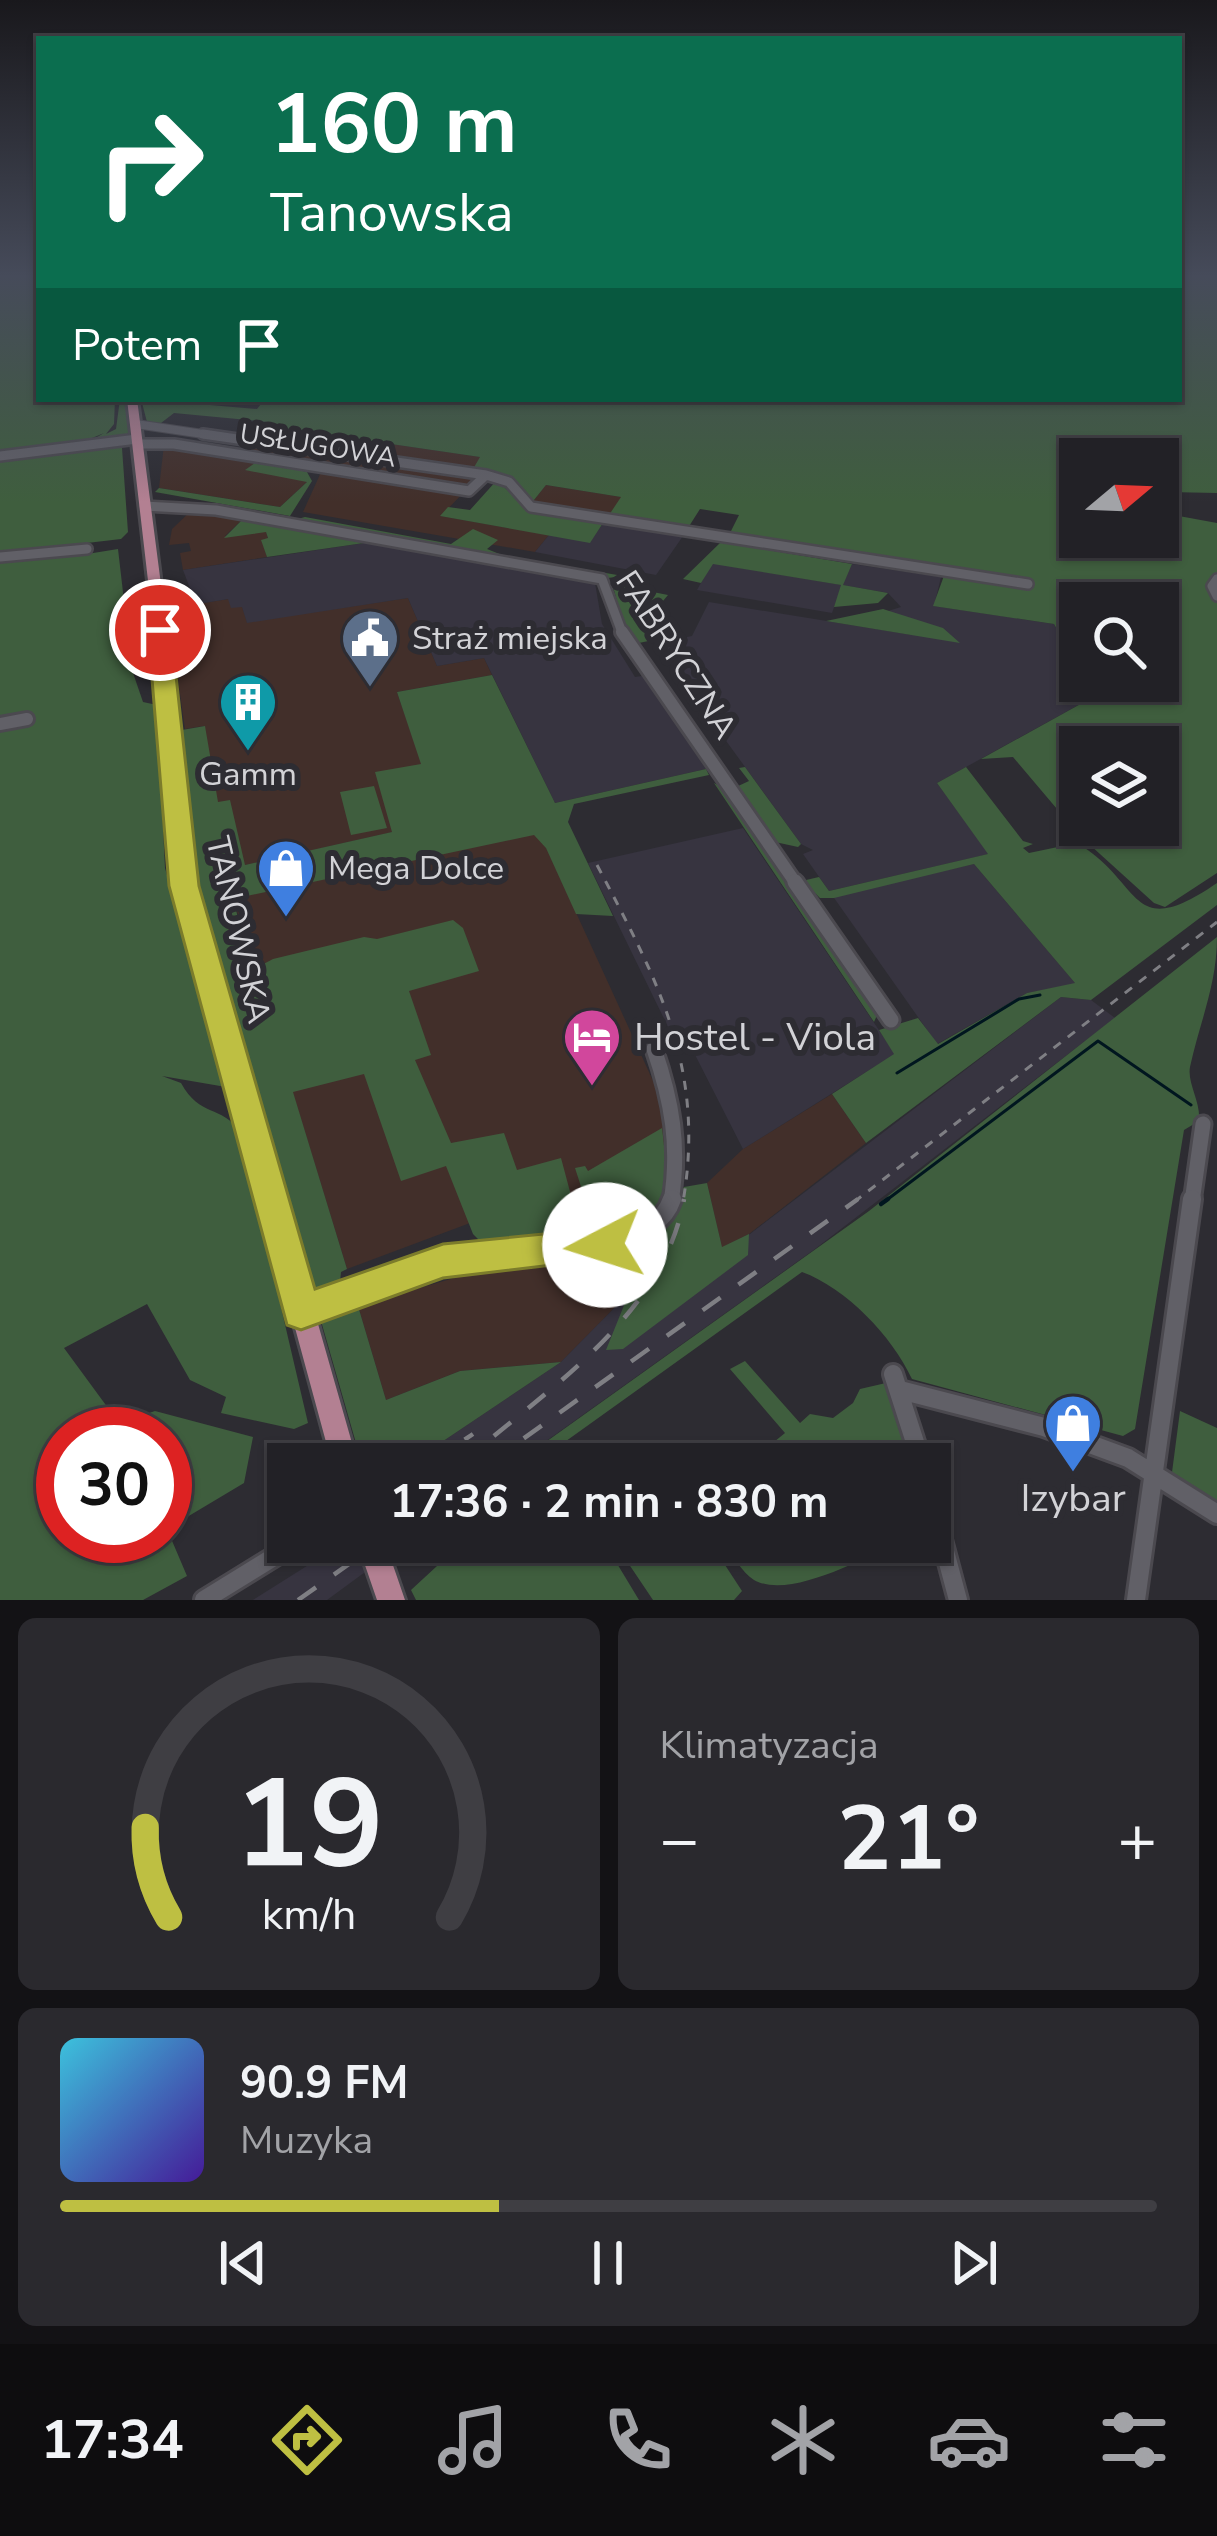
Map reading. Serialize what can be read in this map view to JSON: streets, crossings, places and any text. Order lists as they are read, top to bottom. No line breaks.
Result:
{"streets":{"main road":["TANOWSKA"],"street":["USŁUGOWA","FABRYCZNA"]},"crossings":[["USŁUGOWA","TANOWSKA"],["FABRYCZNA","TANOWSKA"]],"places":{"public building":["Straż miejska"],"building":["Gamm"],"shop":["Mega Dolce","Izybar"],"hotel":["Hostel - Viola"]},"north":"right","page":{"turn":["160 m","Tanowska"],"then":"Potem","limit":"30","trip":"17:36 · 2 min · 830 m","tile":"Klimatyzacja","heat":["−","21°","+"],"song":["90.9 FM","Muzyka"],"tabs":"17:34","gauge":["19","km/h"]}}
